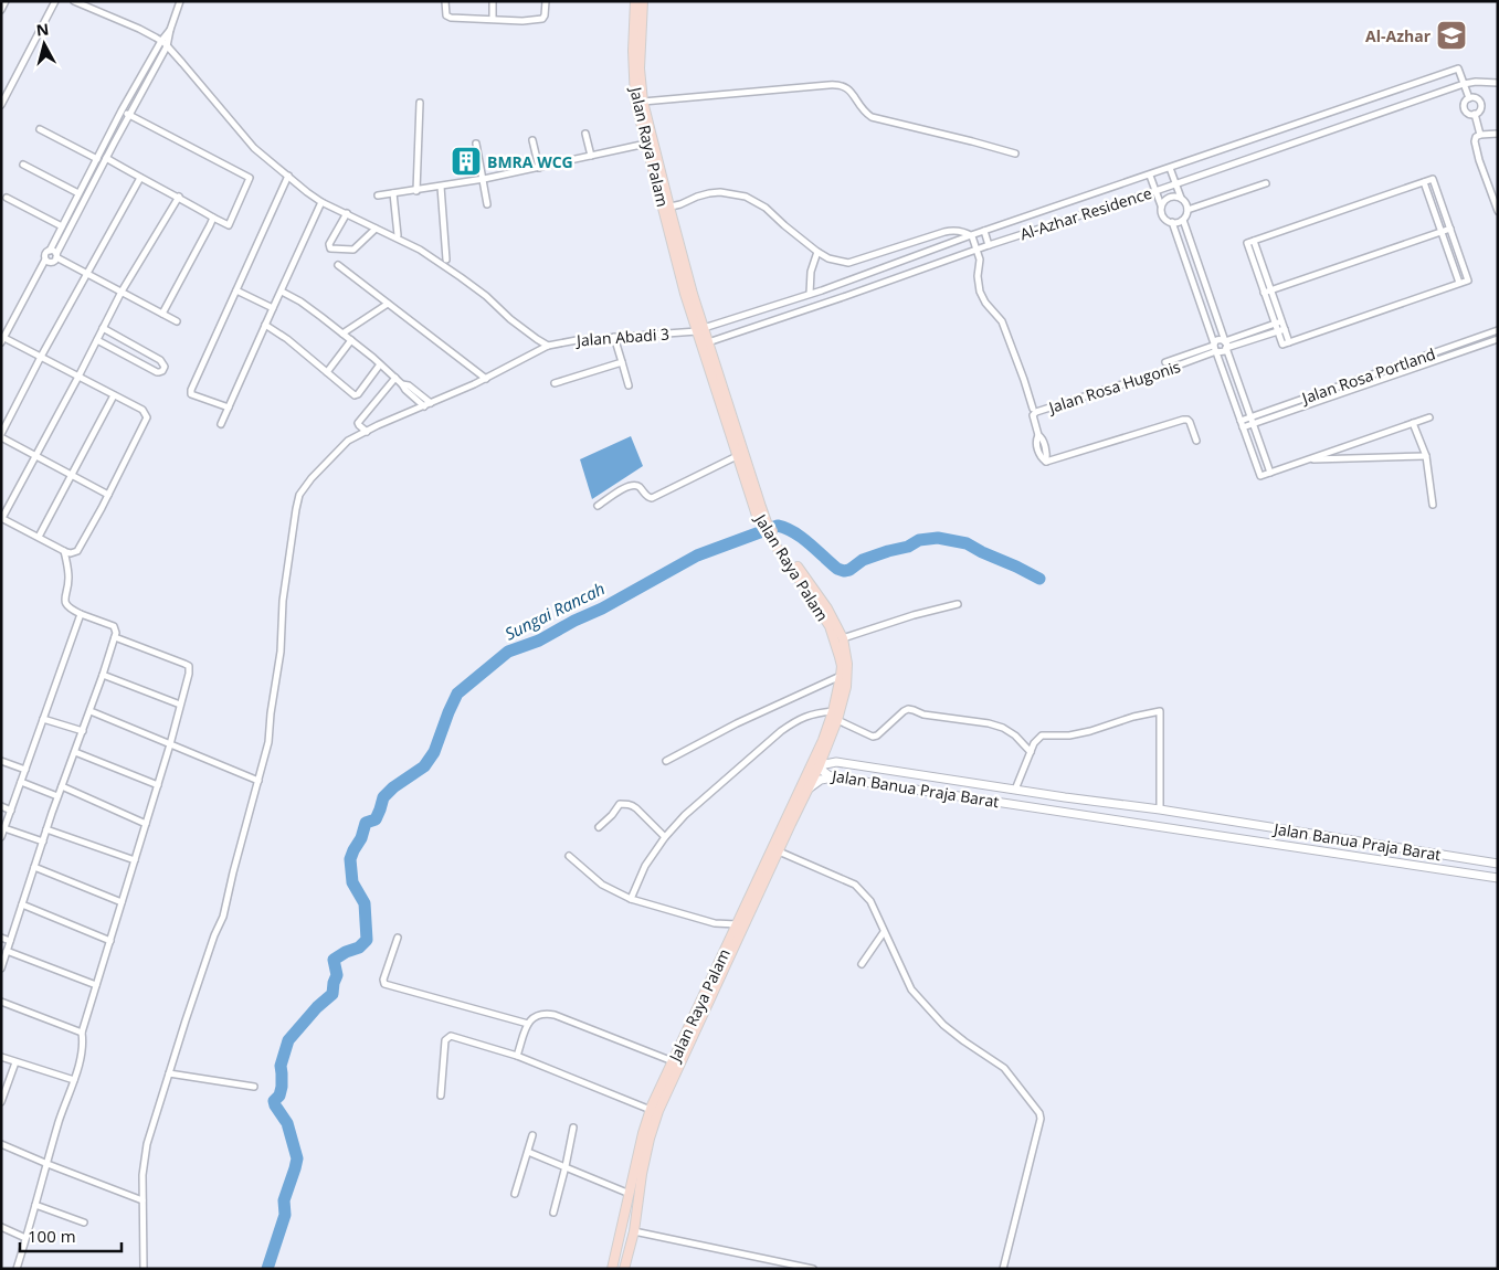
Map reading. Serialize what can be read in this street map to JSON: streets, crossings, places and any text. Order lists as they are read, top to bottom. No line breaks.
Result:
{"streets":{"main road":["Jalan Raya Palam"],"street":["Al-Azhar Residence","Jalan Abadi 3","Jalan Rosa Portland","Jalan Rosa Hugonis","Jalan Banua Praja Barat"]},"crossings":[["Jalan Raya Palam","Al-Azhar Residence"],["Jalan Raya Palam","Jalan Abadi 3"],["Jalan Raya Palam","Jalan Banua Praja Barat"],["Al-Azhar Residence","Jalan Abadi 3"]],"water":["Sungai Rancah"],"places":{"school or university":["Al-Azhar"],"building":["BMRA WCG"]},"scale_bar":"100 m","north":"top"}
